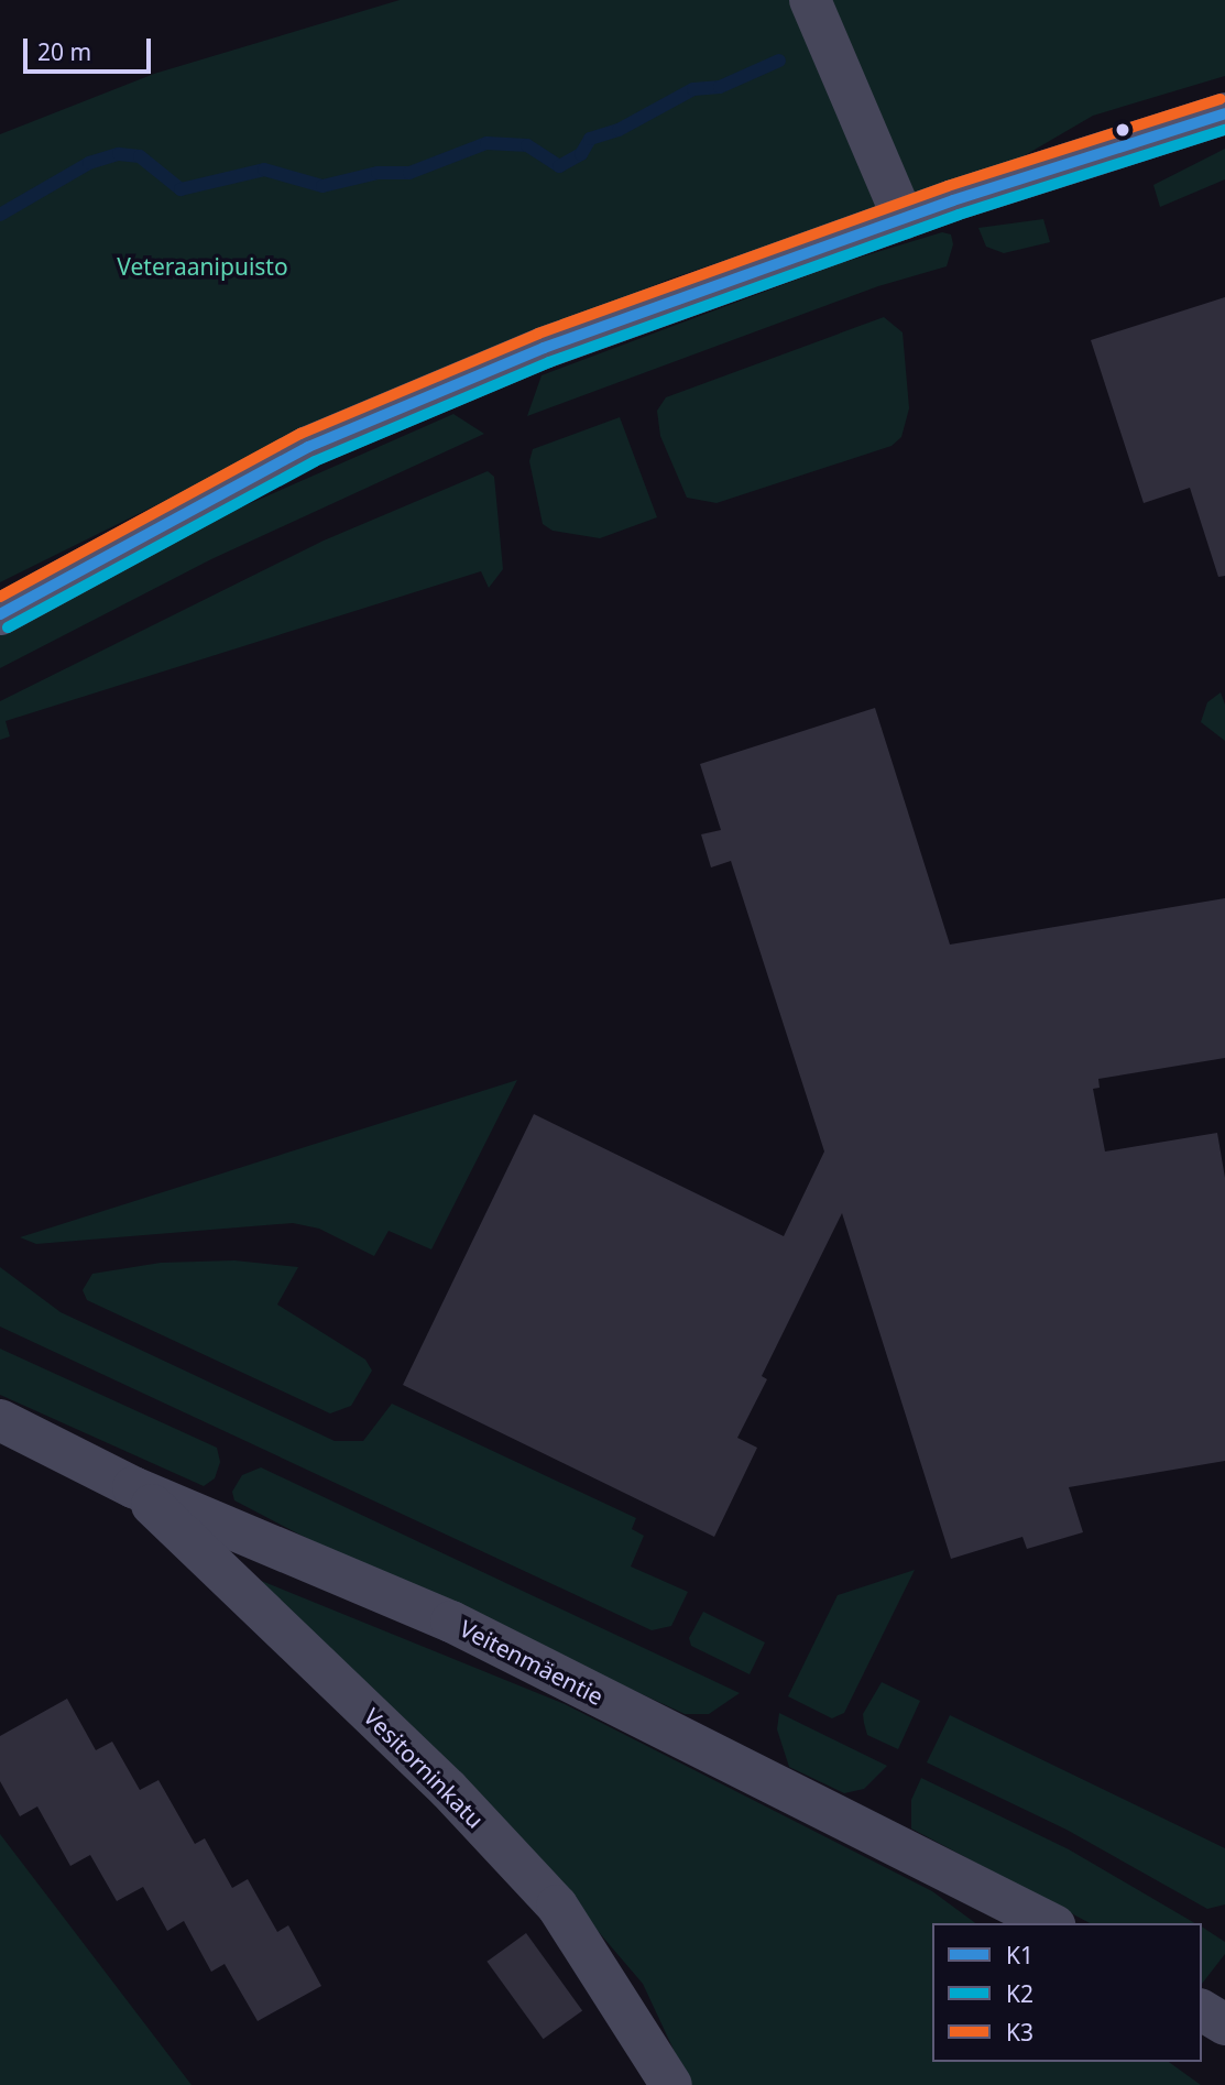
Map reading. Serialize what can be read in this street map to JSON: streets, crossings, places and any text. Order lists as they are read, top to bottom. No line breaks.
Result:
{"streets":{"street":["Veitenmäentie","Vesitorninkatu"]},"crossings":[["Veitenmäentie","Vesitorninkatu"]],"parks":["Veteraanipuisto"],"lines":["transit line K3","transit line K1","transit line K2"],"legend":["K1","K2","K3"],"scale_bar":"20 m"}
